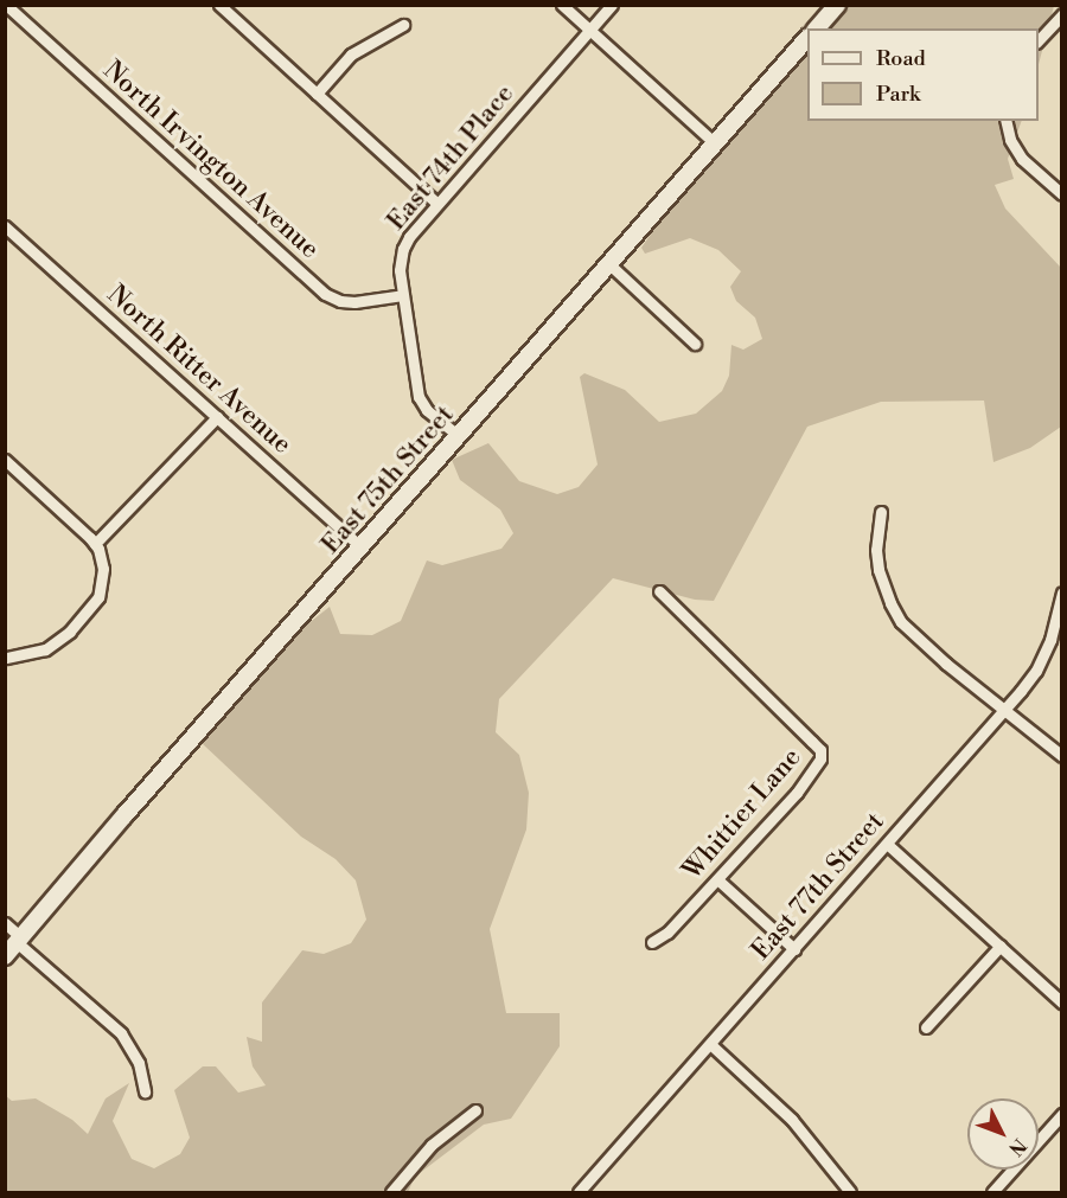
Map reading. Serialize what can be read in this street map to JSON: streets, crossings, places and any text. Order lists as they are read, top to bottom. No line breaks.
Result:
{"streets":{"street":["East 74th Place","North Irvington Avenue","North Ritter Avenue","East 75th Street","Whittier Lane","East 77th Street"]},"crossings":[["East 74th Place","North Irvington Avenue"],["East 74th Place","East 75th Street"],["North Ritter Avenue","East 75th Street"]],"legend":["Road","Park"],"north":"bottom right"}
